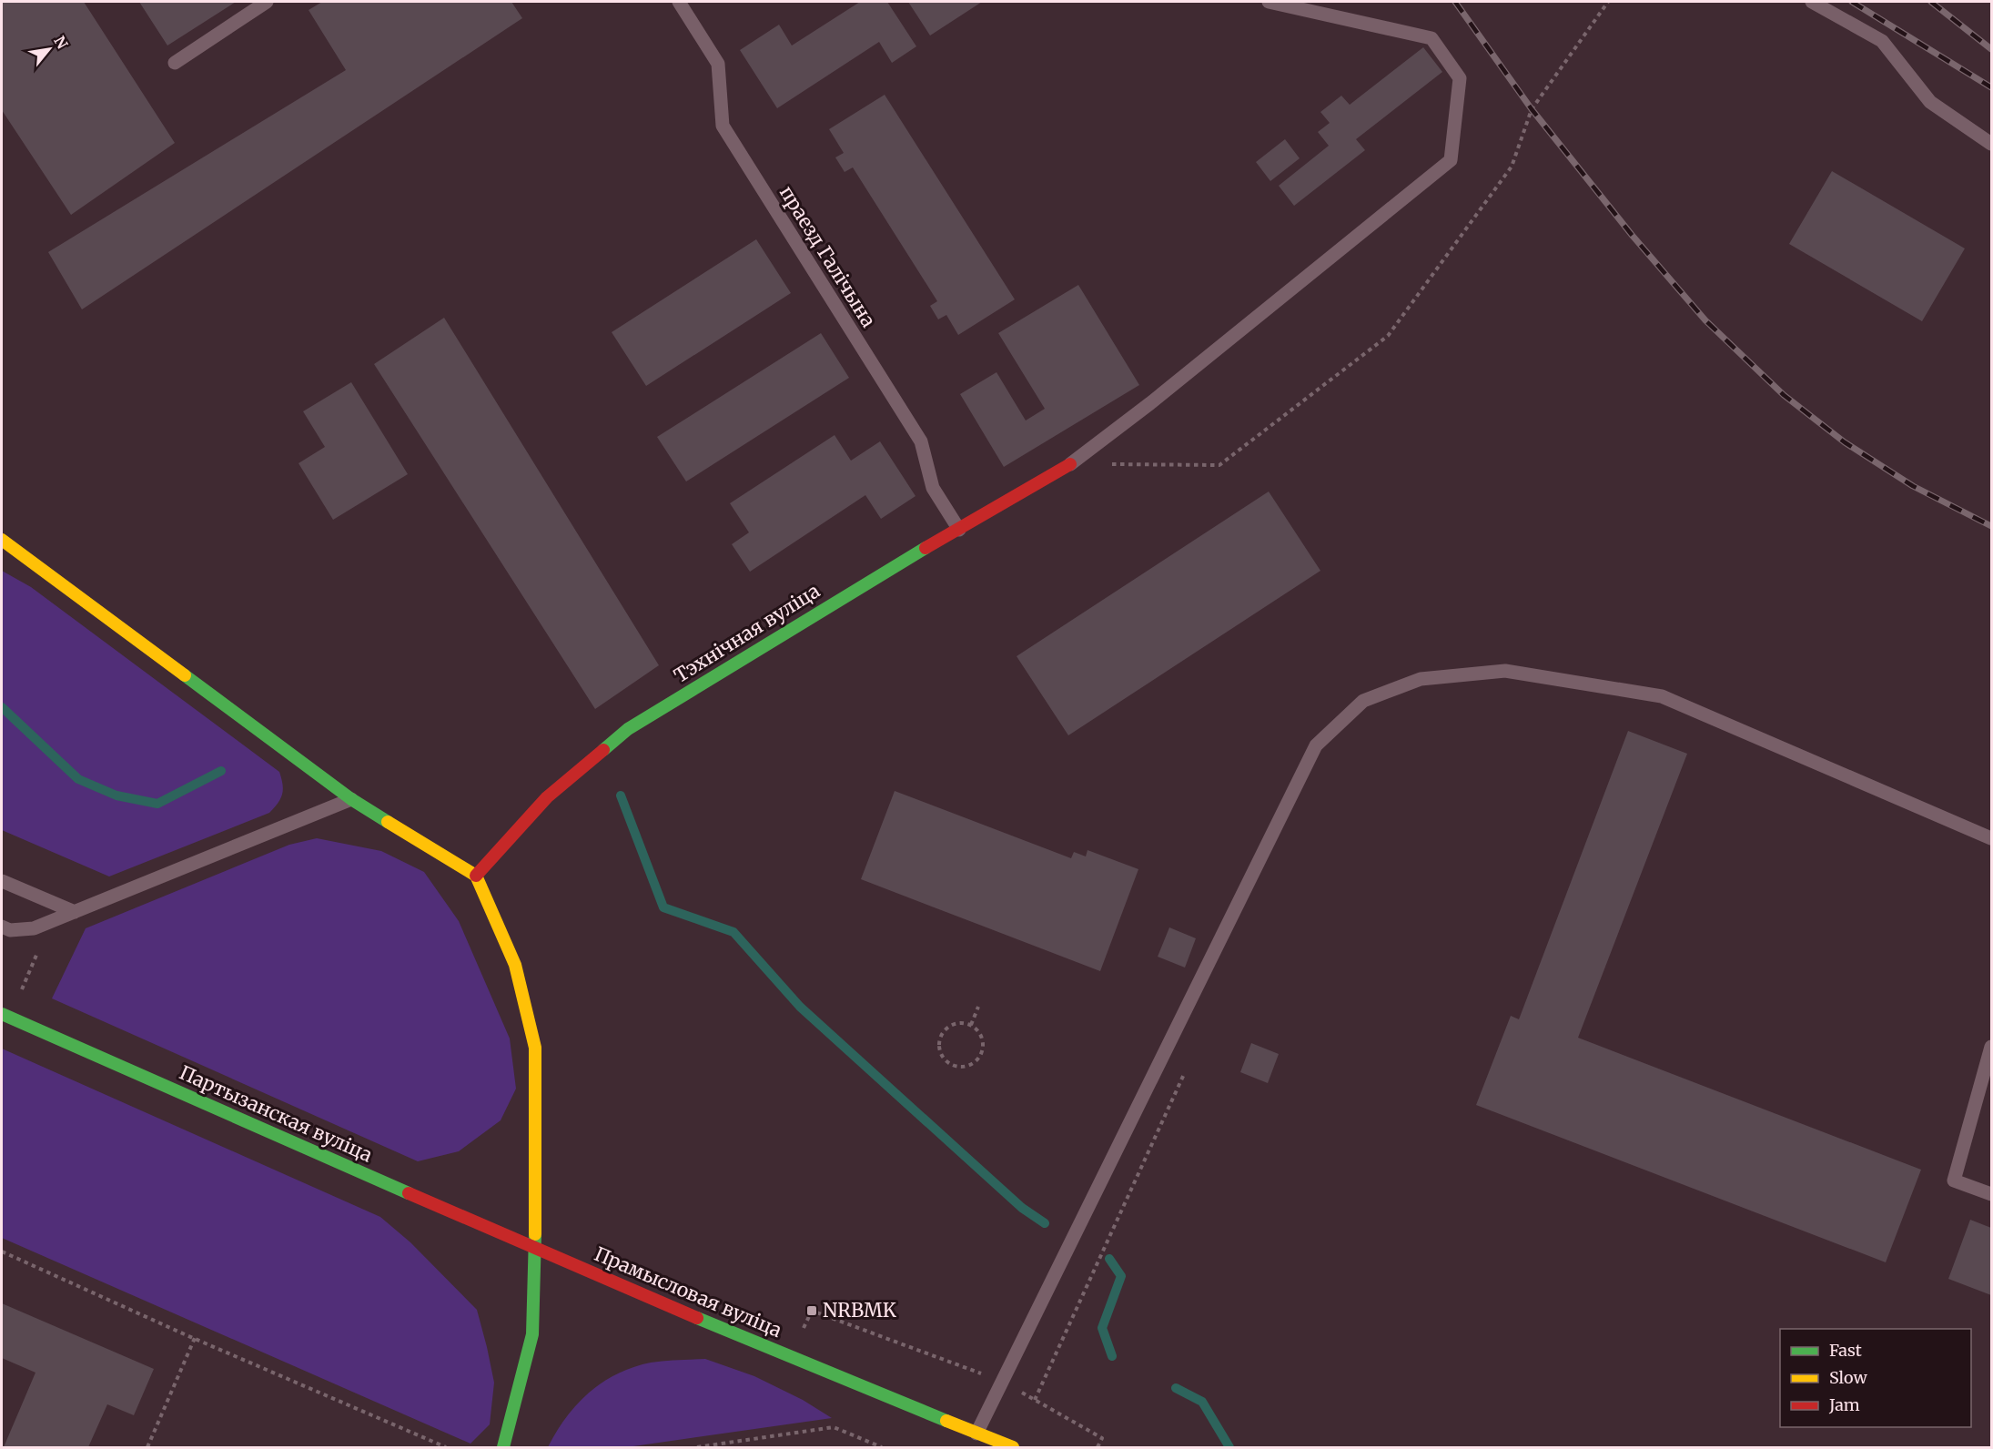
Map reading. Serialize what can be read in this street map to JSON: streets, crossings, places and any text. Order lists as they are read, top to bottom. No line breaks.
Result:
{"streets":{"main road":["Тэхнічная вуліца","Партызанская вуліца","Прамысловая вуліца"],"lane":["праезд Галічына"]},"crossings":[["праезд Галічына","Тэхнічная вуліца"],["Партызанская вуліца","Прамысловая вуліца"]],"places":{"transit":["NRBMK"]},"legend":["Fast","Slow","Jam"],"north":"top right"}
